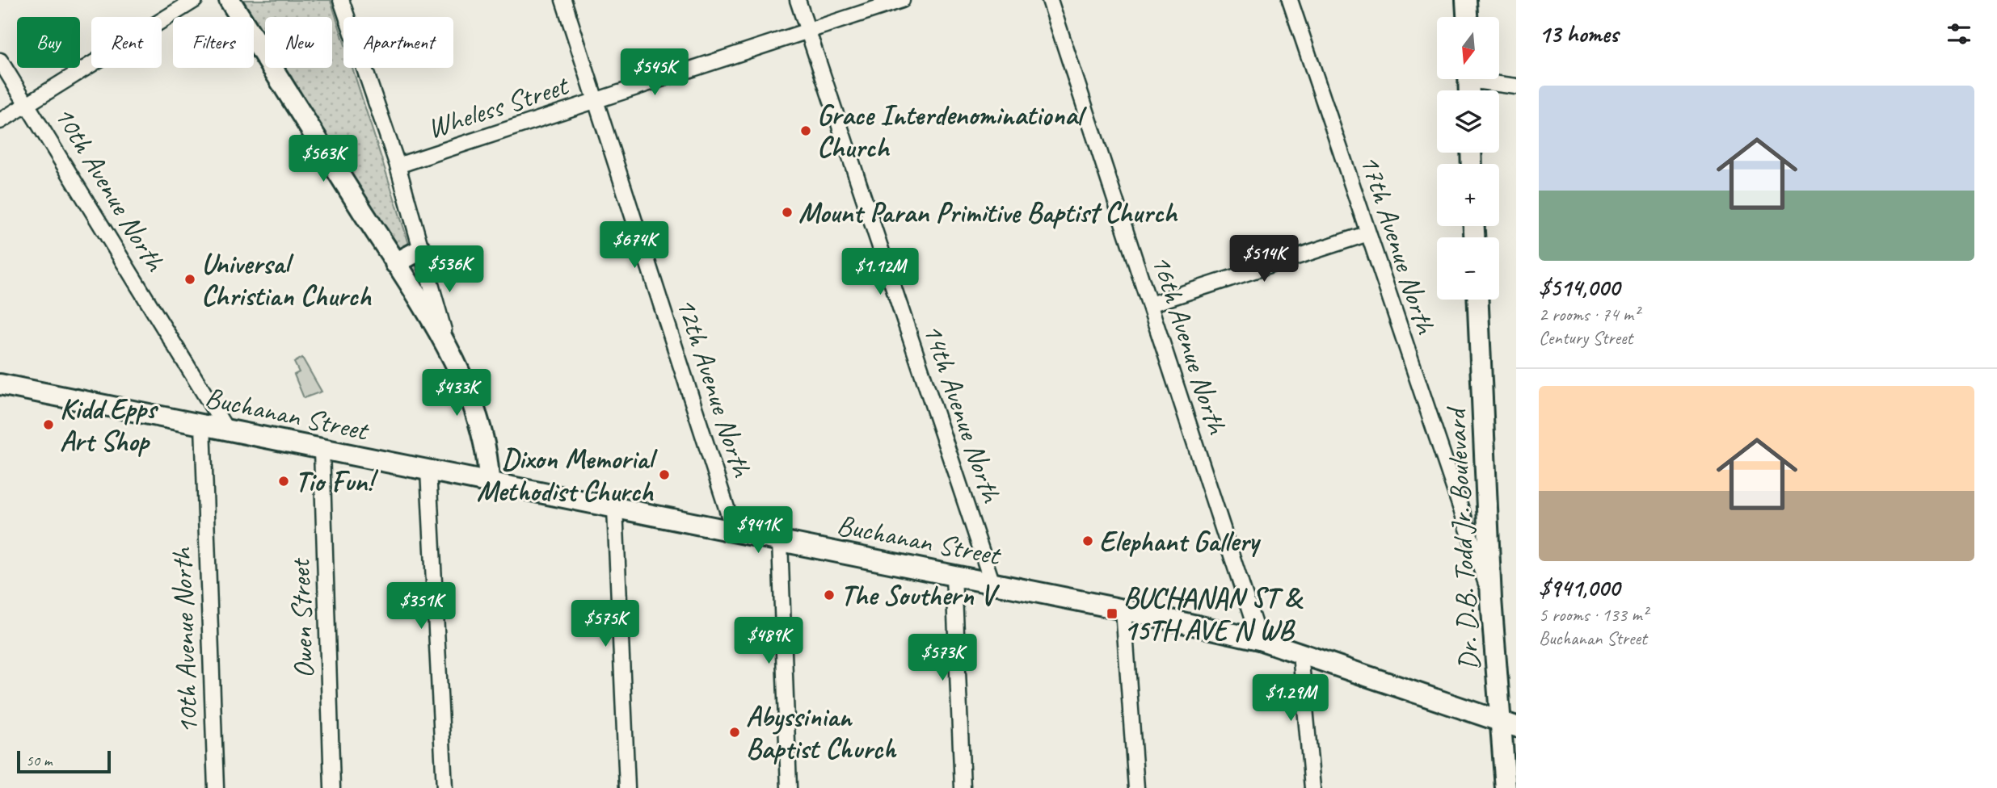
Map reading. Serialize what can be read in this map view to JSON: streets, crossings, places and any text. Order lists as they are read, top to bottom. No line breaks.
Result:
{"streets":{"street":["Wheless Street","10th Avenue North","17th Avenue North","16th Avenue North","12th Avenue North","14th Avenue North","Buchanan Street","Dr. D.B. Todd Jr. Boulevard","Owen Street"]},"crossings":[["Wheless Street","12th Avenue North"],["Wheless Street","14th Avenue North"],["10th Avenue North","Buchanan Street"],["17th Avenue North","Dr. D.B. Todd Jr. Boulevard"],["16th Avenue North","Buchanan Street"],["12th Avenue North","Buchanan Street"],["14th Avenue North","Buchanan Street"],["Buchanan Street","Dr. D.B. Todd Jr. Boulevard"],["Buchanan Street","Owen Street"]],"places":{"other":["Grace Interdenominational Church","Mount Paran Primitive Baptist Church","Universal Christian Church","Kidd Epps Art Shop","Dixon Memorial Methodist Church","Tio Fun!","Elephant Gallery","The Southern V","Abyssinian Baptist Church"],"transit":["BUCHANAN ST & 15TH AVE N WB"]},"scale_bar":"50 m","north":"bottom","page":{"heading":"13 homes","map_buttons":["+","−"],"chip":["Buy","Rent","Filters","New","Apartment"],"price":["$545K","$563K","$674K","$514K","$536K","$1.12M","$433K","$941K","$351K","$575K","$489K","$573K","$1.29M"],"list":[{"name":"$514,000","note":"2 rooms · 74 m² · Century Street"},{"name":"$941,000","note":"5 rooms · 133 m² · Buchanan Street"}],"scale":"50 m"}}
